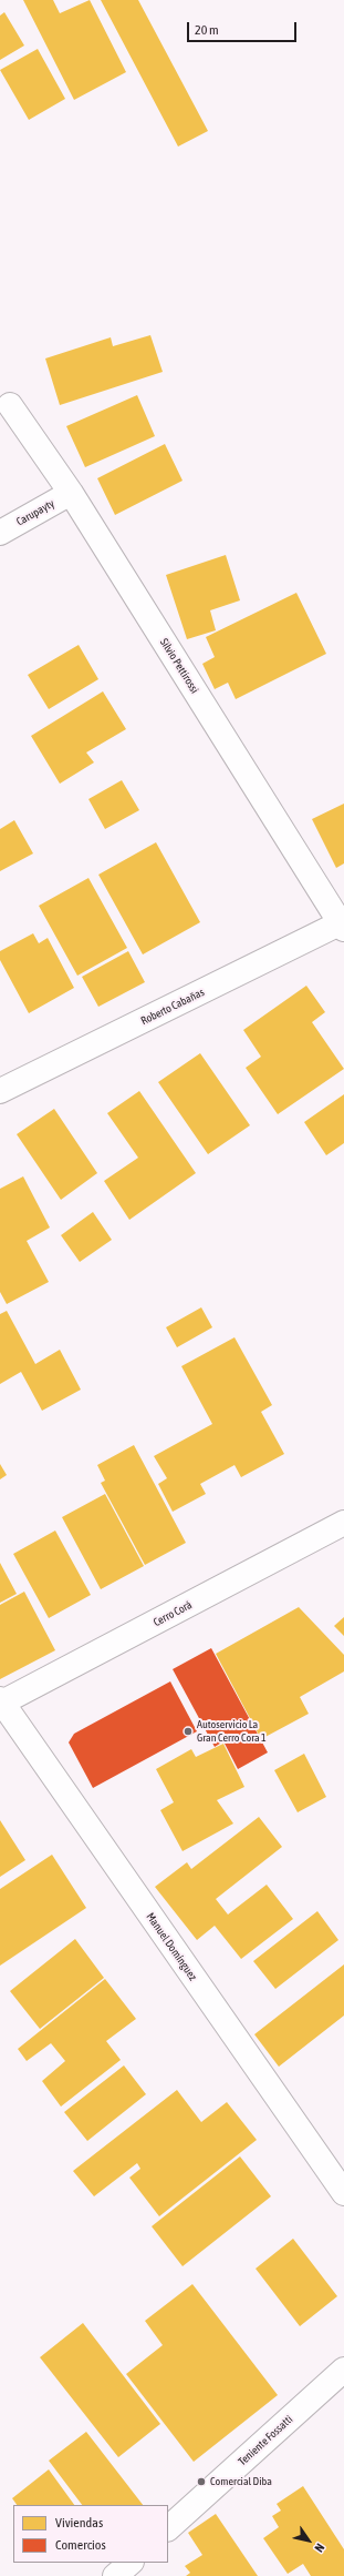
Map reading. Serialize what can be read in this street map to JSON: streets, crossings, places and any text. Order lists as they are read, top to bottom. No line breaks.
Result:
{"streets":{"street":["Carupayty","Silvio Pettirossi","Roberto Cabañas","Cerro Corá","Manuel Domínguez","Teniente Fossatti"]},"crossings":[["Carupayty","Silvio Pettirossi"],["Silvio Pettirossi","Roberto Cabañas"],["Cerro Corá","Manuel Domínguez"]],"places":["Autoservicio La Gran Cerro Cora 1","Comercial Diba"],"legend":["Viviendas","Comercios"],"scale_bar":"20 m","north":"bottom right"}
